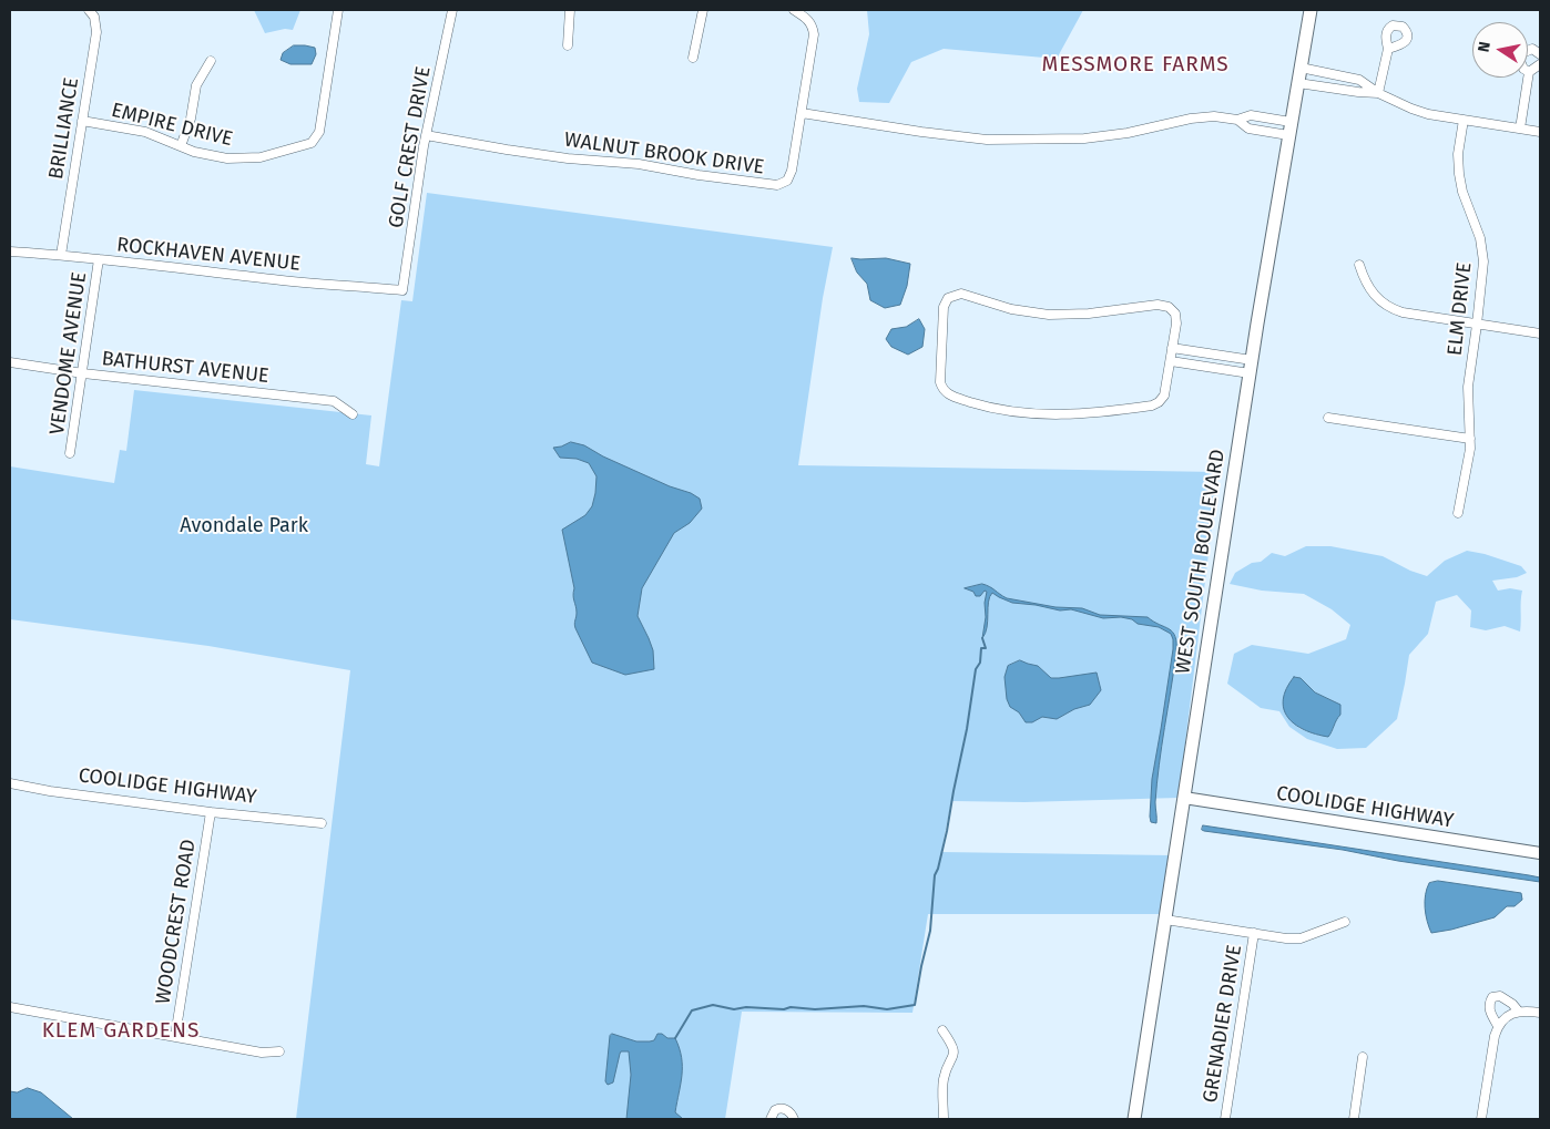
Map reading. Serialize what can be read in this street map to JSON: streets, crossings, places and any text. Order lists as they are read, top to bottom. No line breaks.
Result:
{"streets":{"main road":["WEST SOUTH BOULEVARD"],"street":["EMPIRE DRIVE","BRILLIANCE","GOLF CREST DRIVE","WALNUT BROOK DRIVE","ROCKHAVEN AVENUE","ELM DRIVE","VENDOME AVENUE","BATHURST AVENUE","COOLIDGE HIGHWAY","WOODCREST ROAD","GRENADIER DRIVE"]},"crossings":[["EMPIRE DRIVE","BRILLIANCE"],["BRILLIANCE","ROCKHAVEN AVENUE"],["GOLF CREST DRIVE","WALNUT BROOK DRIVE"],["GOLF CREST DRIVE","ROCKHAVEN AVENUE"],["ROCKHAVEN AVENUE","VENDOME AVENUE"],["VENDOME AVENUE","BATHURST AVENUE"],["WEST SOUTH BOULEVARD","COOLIDGE HIGHWAY"],["COOLIDGE HIGHWAY","WOODCREST ROAD"]],"districts":["MESSMORE FARMS","KLEM GARDENS"],"parks":["Avondale Park"],"north":"left"}
